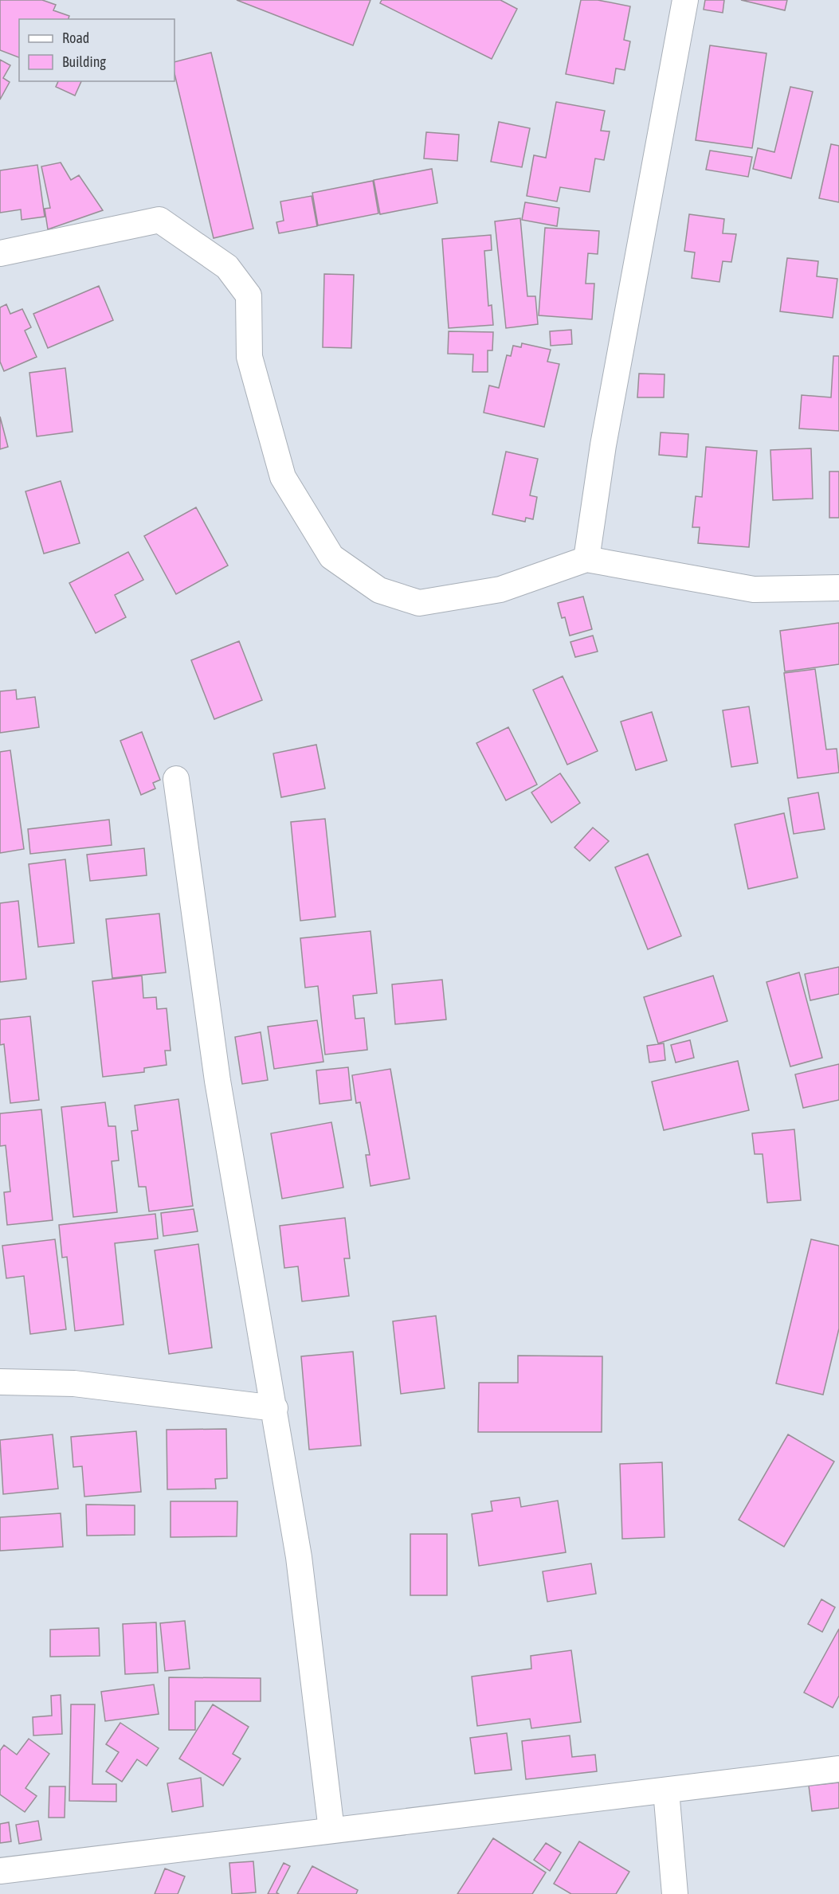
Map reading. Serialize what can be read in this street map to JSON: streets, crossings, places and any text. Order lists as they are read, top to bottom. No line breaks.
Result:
{"legend":["Road","Building"]}
